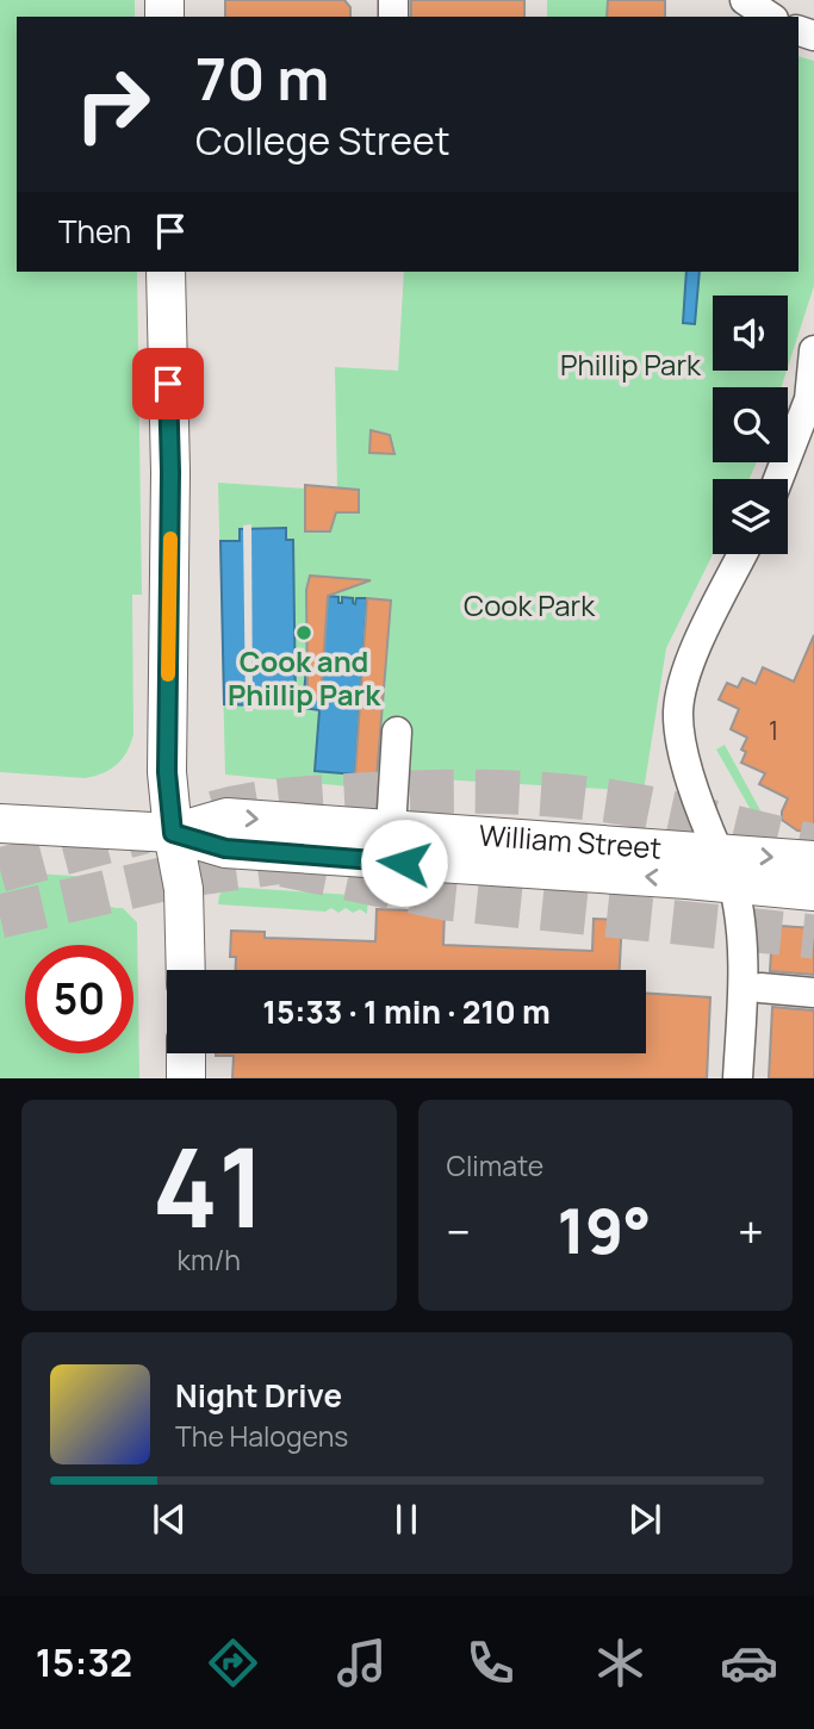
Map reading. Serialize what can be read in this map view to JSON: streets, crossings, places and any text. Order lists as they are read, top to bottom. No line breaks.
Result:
{"streets":{"main road":["William Street"]},"parks":["Phillip Park","Cook Park"],"places":["Cook and Phillip Park"],"house_numbers":["1"],"page":{"turn":["70 m","College Street"],"then":"Then","limit":"50","trip":"15:33 · 1 min · 210 m","tile":[["41","km/h"],"Climate"],"heat":["−","19°","+"],"song":["Night Drive","The Halogens"],"tabs":"15:32"}}
